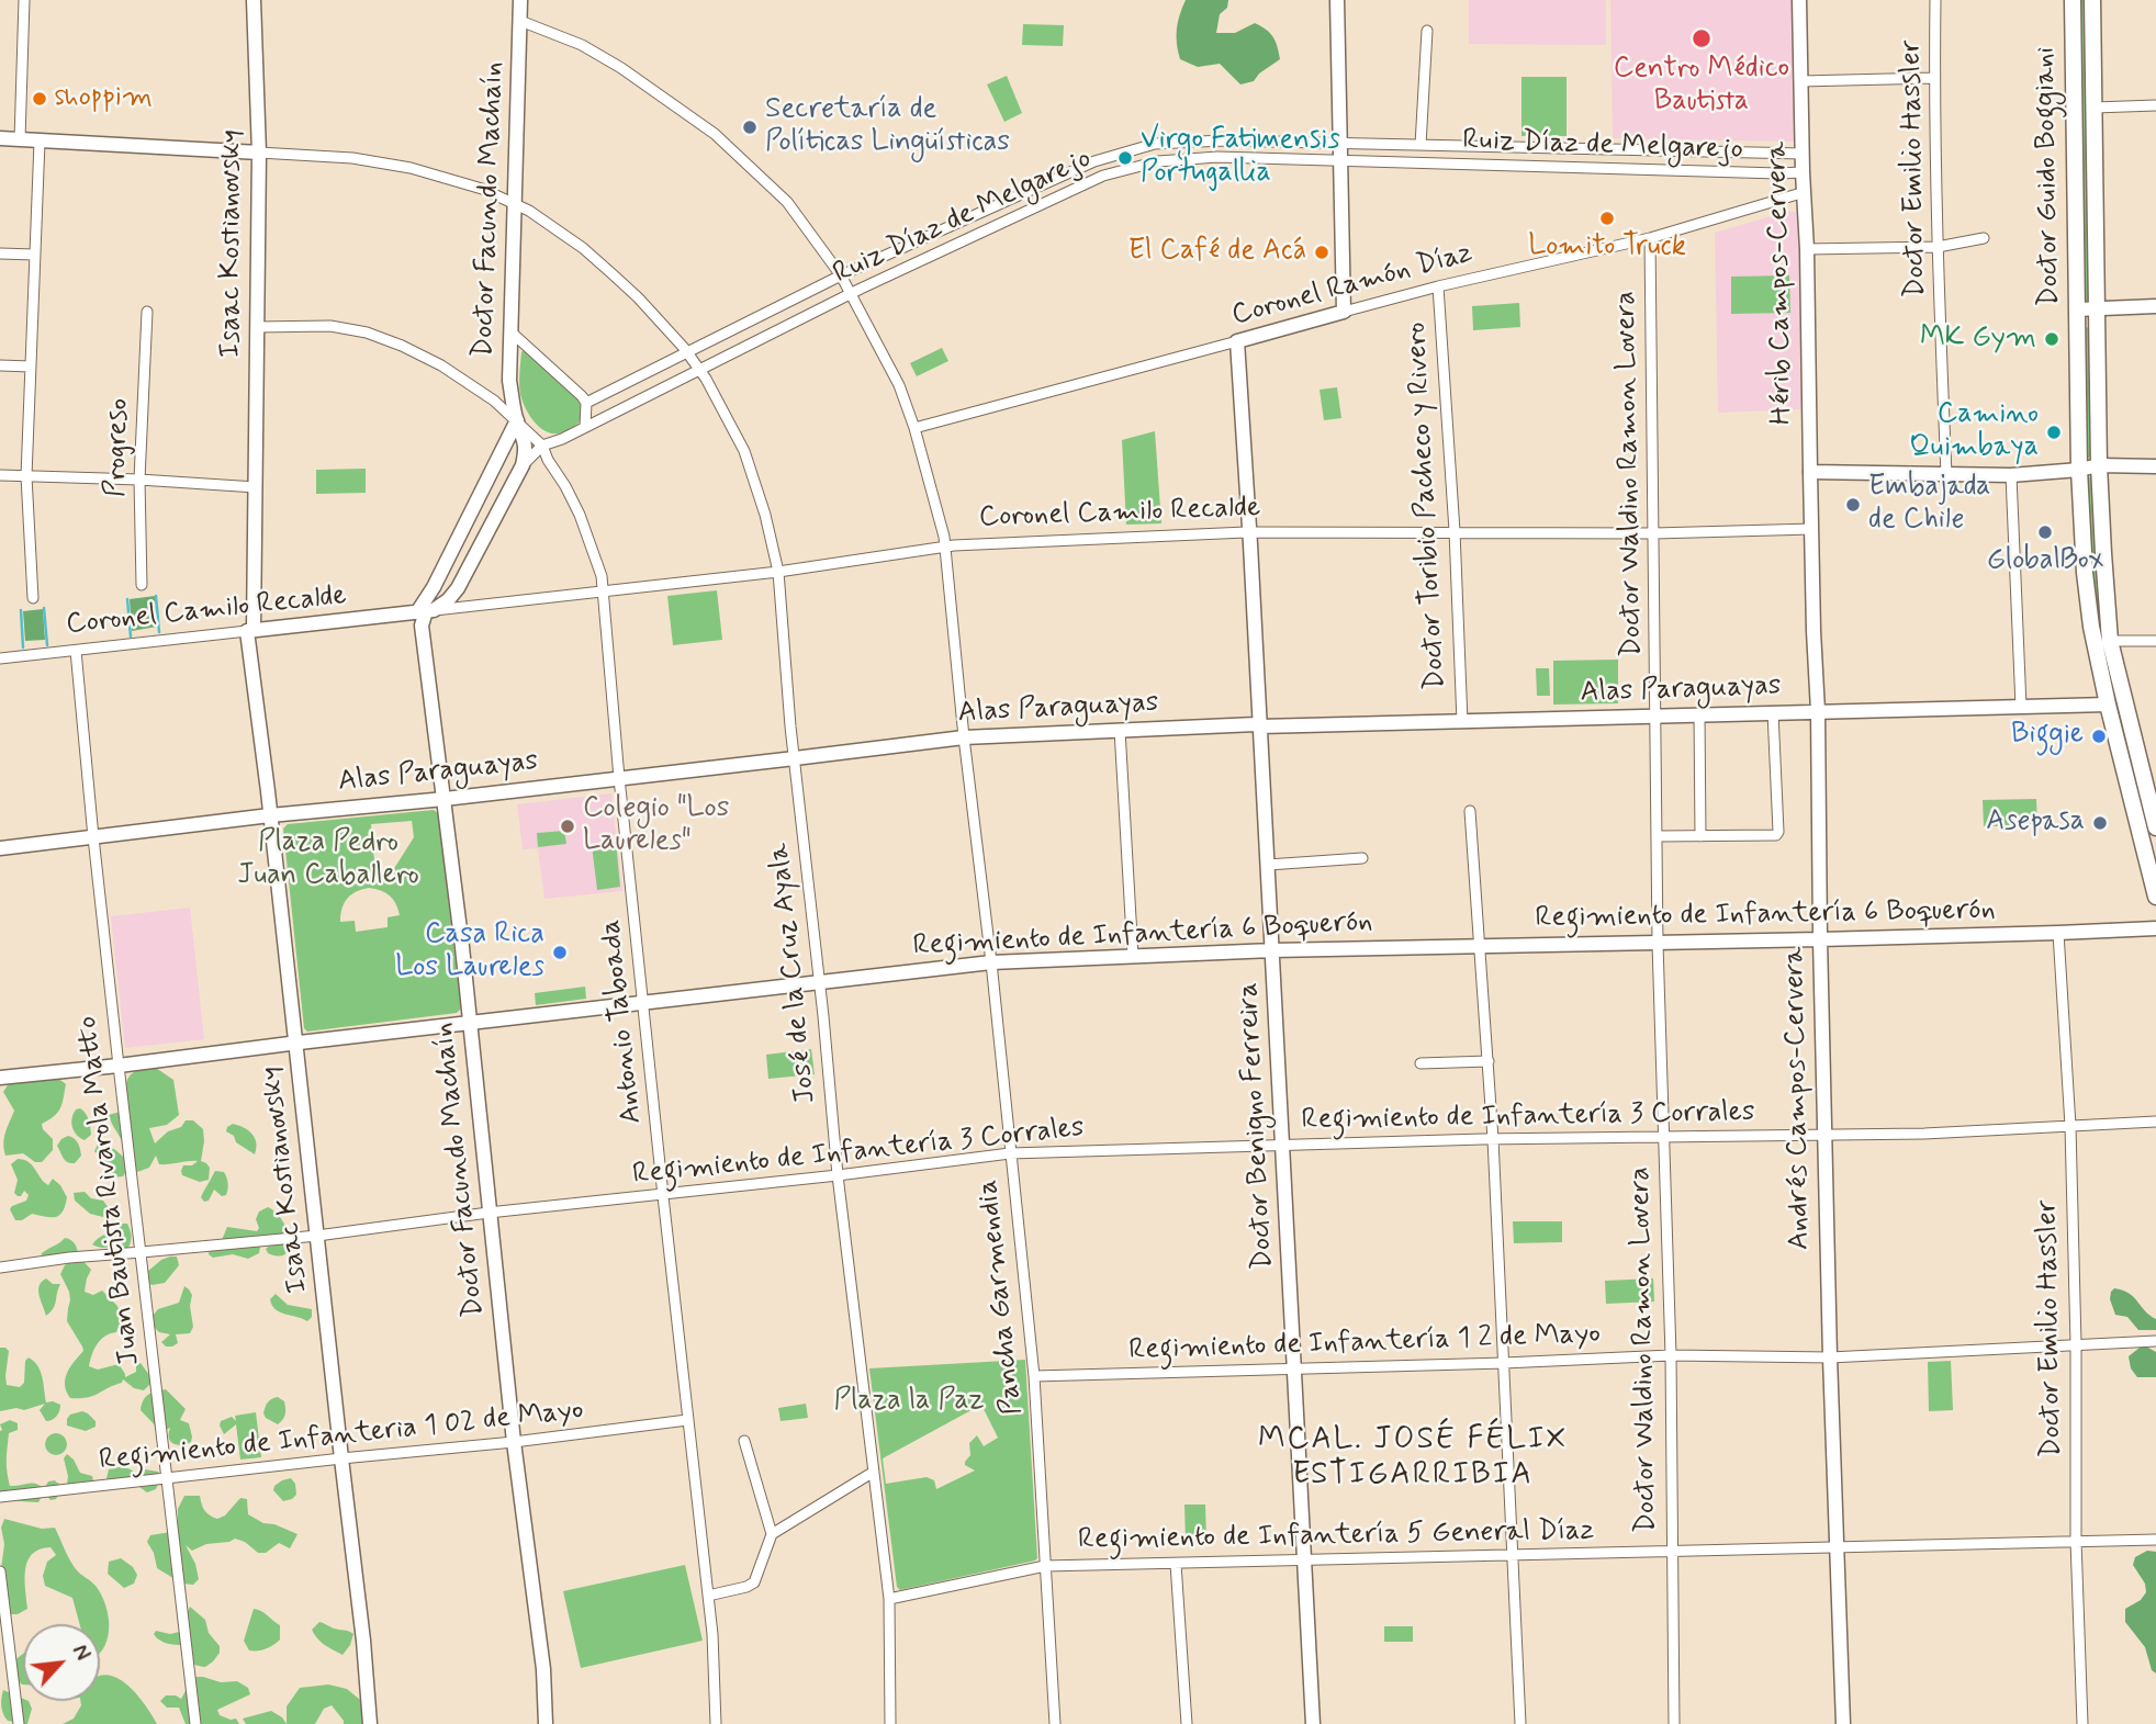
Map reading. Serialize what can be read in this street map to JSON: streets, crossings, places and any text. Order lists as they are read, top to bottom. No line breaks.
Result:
{"streets":{"main road":["Doctor Guido Boggiani"],"street":["Ruiz Díaz de Melgarejo","Doctor Emilio Hassler","Doctor Facundo Machaín","Isaac Kostianovsky","Hérib Campos-Cervera","Coronel Ramón Díaz","Progreso","Doctor Waldino Ramon Lovera","Doctor Toribio Pacheco y Rivero","Coronel Camilo Recalde","Alas Paraguayas","Regimiento de Infantería 6 Boquerón","José de la Cruz Ayala","Antonio Taboada","Andrés Campos-Cervera","Regimiento de Infantería 3 Corrales","Doctor Benigno Ferreira","Juan Bautista Rivarola Matto","Pancha Garmendia","Regimiento de Infantería 1 2 de Mayo","Regimiento de Infanteria 1 02 de Mayo","Regimiento de Infantería 5 General Díaz"]},"crossings":[["Ruiz Díaz de Melgarejo","Doctor Facundo Machaín"],["Ruiz Díaz de Melgarejo","Hérib Campos-Cervera"],["Ruiz Díaz de Melgarejo","José de la Cruz Ayala"],["Ruiz Díaz de Melgarejo","Antonio Taboada"],["Ruiz Díaz de Melgarejo","Pancha Garmendia"],["Doctor Emilio Hassler","Regimiento de Infantería 6 Boquerón"],["Doctor Emilio Hassler","Regimiento de Infantería 3 Corrales"],["Doctor Emilio Hassler","Regimiento de Infantería 1 2 de Mayo"],["Doctor Emilio Hassler","Regimiento de Infantería 5 General Díaz"],["Doctor Guido Boggiani","Alas Paraguayas"],["Doctor Facundo Machaín","Coronel Camilo Recalde"],["Doctor Facundo Machaín","Alas Paraguayas"],["Doctor Facundo Machaín","Regimiento de Infantería 6 Boquerón"],["Doctor Facundo Machaín","José de la Cruz Ayala"],["Doctor Facundo Machaín","Antonio Taboada"],["Doctor Facundo Machaín","Regimiento de Infantería 3 Corrales"],["Doctor Facundo Machaín","Pancha Garmendia"],["Doctor Facundo Machaín","Regimiento de Infanteria 1 02 de Mayo"],["Isaac Kostianovsky","Coronel Camilo Recalde"],["Isaac Kostianovsky","Alas Paraguayas"],["Isaac Kostianovsky","Regimiento de Infantería 6 Boquerón"],["Isaac Kostianovsky","José de la Cruz Ayala"],["Isaac Kostianovsky","Antonio Taboada"],["Isaac Kostianovsky","Regimiento de Infantería 3 Corrales"],["Isaac Kostianovsky","Regimiento de Infanteria 1 02 de Mayo"],["Hérib Campos-Cervera","Coronel Ramón Díaz"],["Hérib Campos-Cervera","Andrés Campos-Cervera"],["Coronel Ramón Díaz","Doctor Waldino Ramon Lovera"],["Coronel Ramón Díaz","Doctor Toribio Pacheco y Rivero"],["Coronel Ramón Díaz","Doctor Benigno Ferreira"],["Coronel Ramón Díaz","Pancha Garmendia"],["Doctor Waldino Ramon Lovera","Coronel Camilo Recalde"],["Doctor Waldino Ramon Lovera","Alas Paraguayas"],["Doctor Waldino Ramon Lovera","Regimiento de Infantería 6 Boquerón"],["Doctor Waldino Ramon Lovera","Regimiento de Infantería 3 Corrales"],["Doctor Waldino Ramon Lovera","Regimiento de Infantería 1 2 de Mayo"],["Doctor Waldino Ramon Lovera","Regimiento de Infantería 5 General Díaz"],["Doctor Toribio Pacheco y Rivero","Coronel Camilo Recalde"],["Doctor Toribio Pacheco y Rivero","Alas Paraguayas"],["Coronel Camilo Recalde","José de la Cruz Ayala"],["Coronel Camilo Recalde","Antonio Taboada"],["Coronel Camilo Recalde","Andrés Campos-Cervera"],["Coronel Camilo Recalde","Doctor Benigno Ferreira"],["Coronel Camilo Recalde","Juan Bautista Rivarola Matto"],["Coronel Camilo Recalde","Pancha Garmendia"],["Alas Paraguayas","José de la Cruz Ayala"],["Alas Paraguayas","Antonio Taboada"],["Alas Paraguayas","Andrés Campos-Cervera"],["Alas Paraguayas","Doctor Benigno Ferreira"],["Alas Paraguayas","Juan Bautista Rivarola Matto"],["Alas Paraguayas","Pancha Garmendia"],["Regimiento de Infantería 6 Boquerón","José de la Cruz Ayala"],["Regimiento de Infantería 6 Boquerón","Antonio Taboada"],["Regimiento de Infantería 6 Boquerón","Andrés Campos-Cervera"],["Regimiento de Infantería 6 Boquerón","Doctor Benigno Ferreira"],["Regimiento de Infantería 6 Boquerón","Juan Bautista Rivarola Matto"],["Regimiento de Infantería 6 Boquerón","Pancha Garmendia"],["José de la Cruz Ayala","Regimiento de Infantería 3 Corrales"],["José de la Cruz Ayala","Regimiento de Infantería 5 General Díaz"],["Antonio Taboada","Regimiento de Infantería 3 Corrales"],["Antonio Taboada","Regimiento de Infanteria 1 02 de Mayo"],["Andrés Campos-Cervera","Regimiento de Infantería 3 Corrales"],["Andrés Campos-Cervera","Regimiento de Infantería 1 2 de Mayo"],["Andrés Campos-Cervera","Regimiento de Infantería 5 General Díaz"],["Regimiento de Infantería 3 Corrales","Doctor Benigno Ferreira"],["Regimiento de Infantería 3 Corrales","Juan Bautista Rivarola Matto"],["Regimiento de Infantería 3 Corrales","Pancha Garmendia"],["Doctor Benigno Ferreira","Regimiento de Infantería 1 2 de Mayo"],["Doctor Benigno Ferreira","Regimiento de Infantería 5 General Díaz"],["Juan Bautista Rivarola Matto","Regimiento de Infanteria 1 02 de Mayo"],["Pancha Garmendia","Regimiento de Infantería 1 2 de Mayo"],["Pancha Garmendia","Regimiento de Infantería 5 General Díaz"]],"districts":["MCAL. JOSÉ FÉLIX ESTIGARRIBIA"],"parks":["Plaza Pedro Juan Caballero","Plaza la Paz"],"places":["Centro Médico Bautista","shoppim","Secretaría de Políticas Lingüísticas","Virgo Fatimensis Portugallia","Lomito Truck","El Café de Acá","MK Gym","Camino Quimbaya","Embajada de Chile","GlobalBox","Biggie","Asepasa","Colegio \"Los Laureles\"","Casa Rica Los Laureles"],"north":"top right"}
